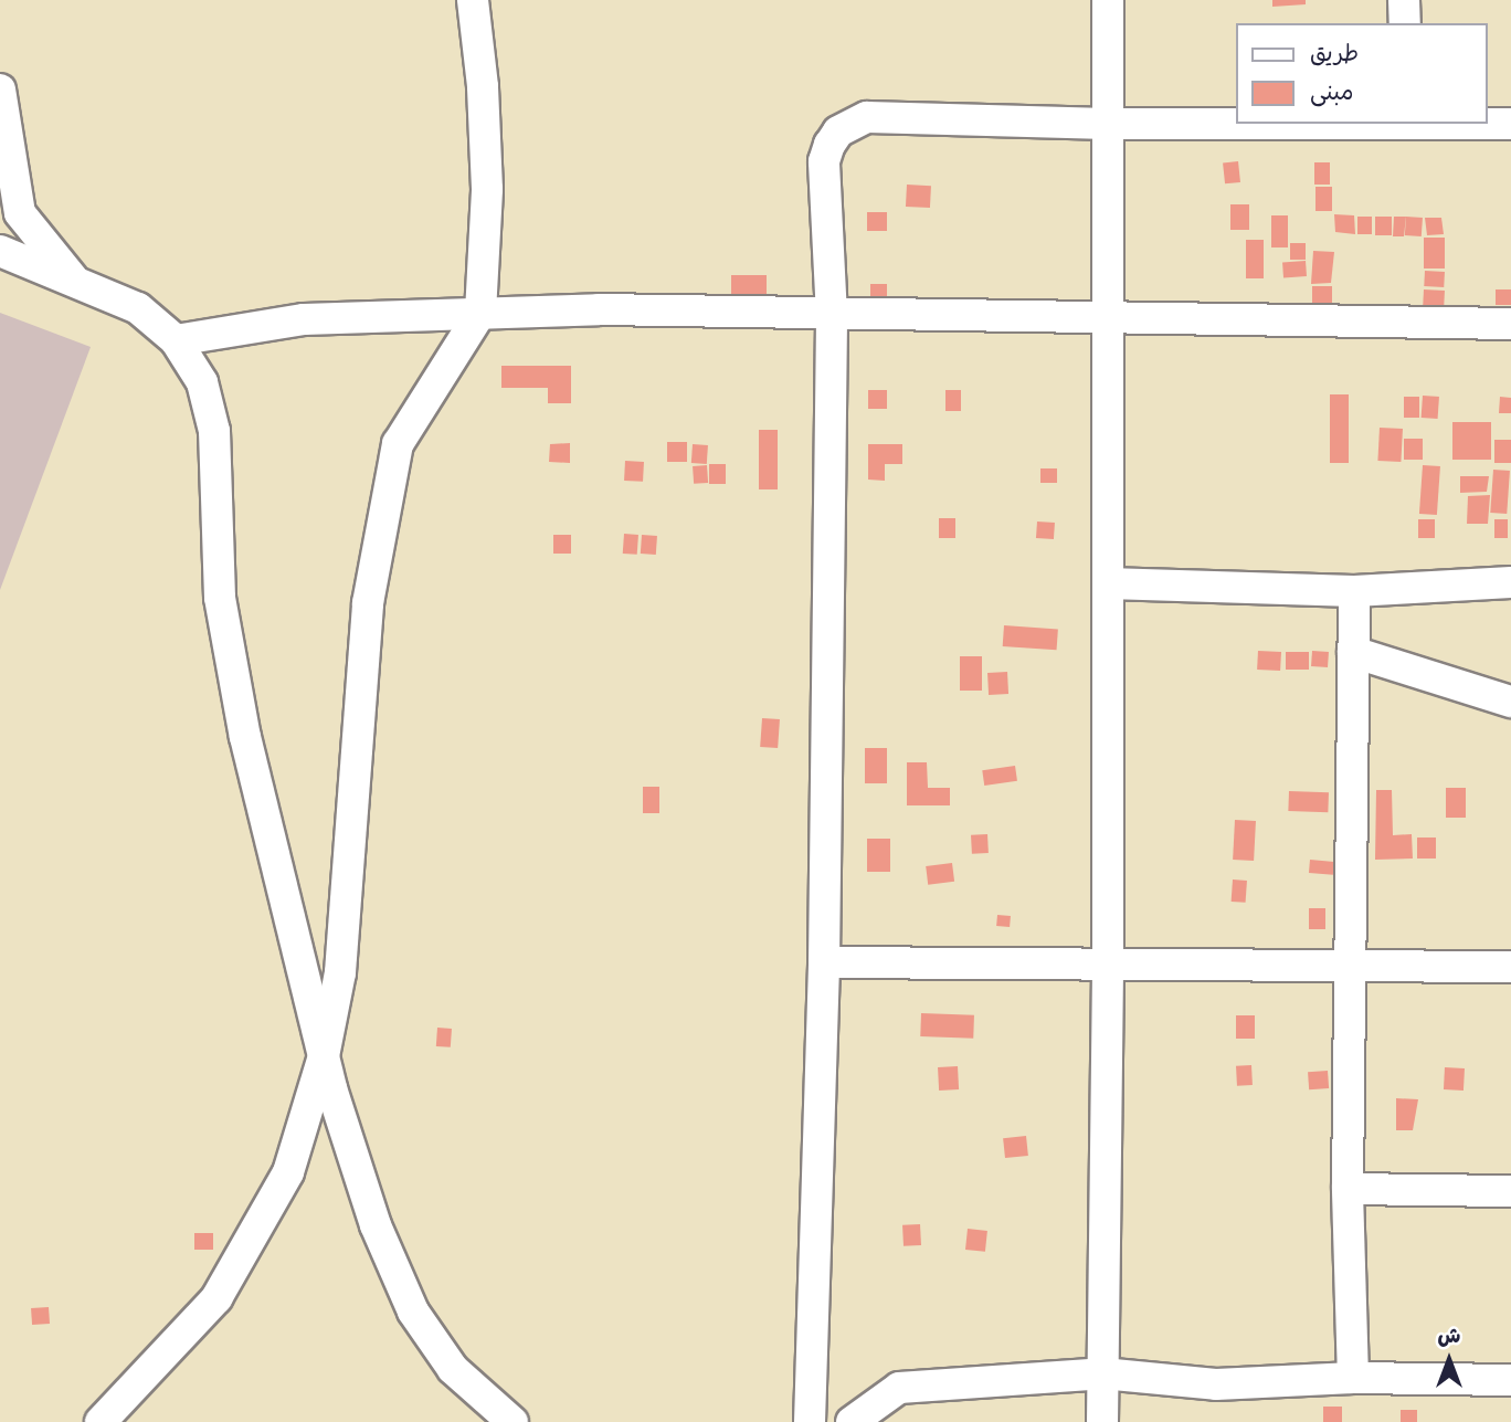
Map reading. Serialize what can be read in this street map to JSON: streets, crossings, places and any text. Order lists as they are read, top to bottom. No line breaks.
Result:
{"legend":["طريق","مبنى"],"north":"top"}
